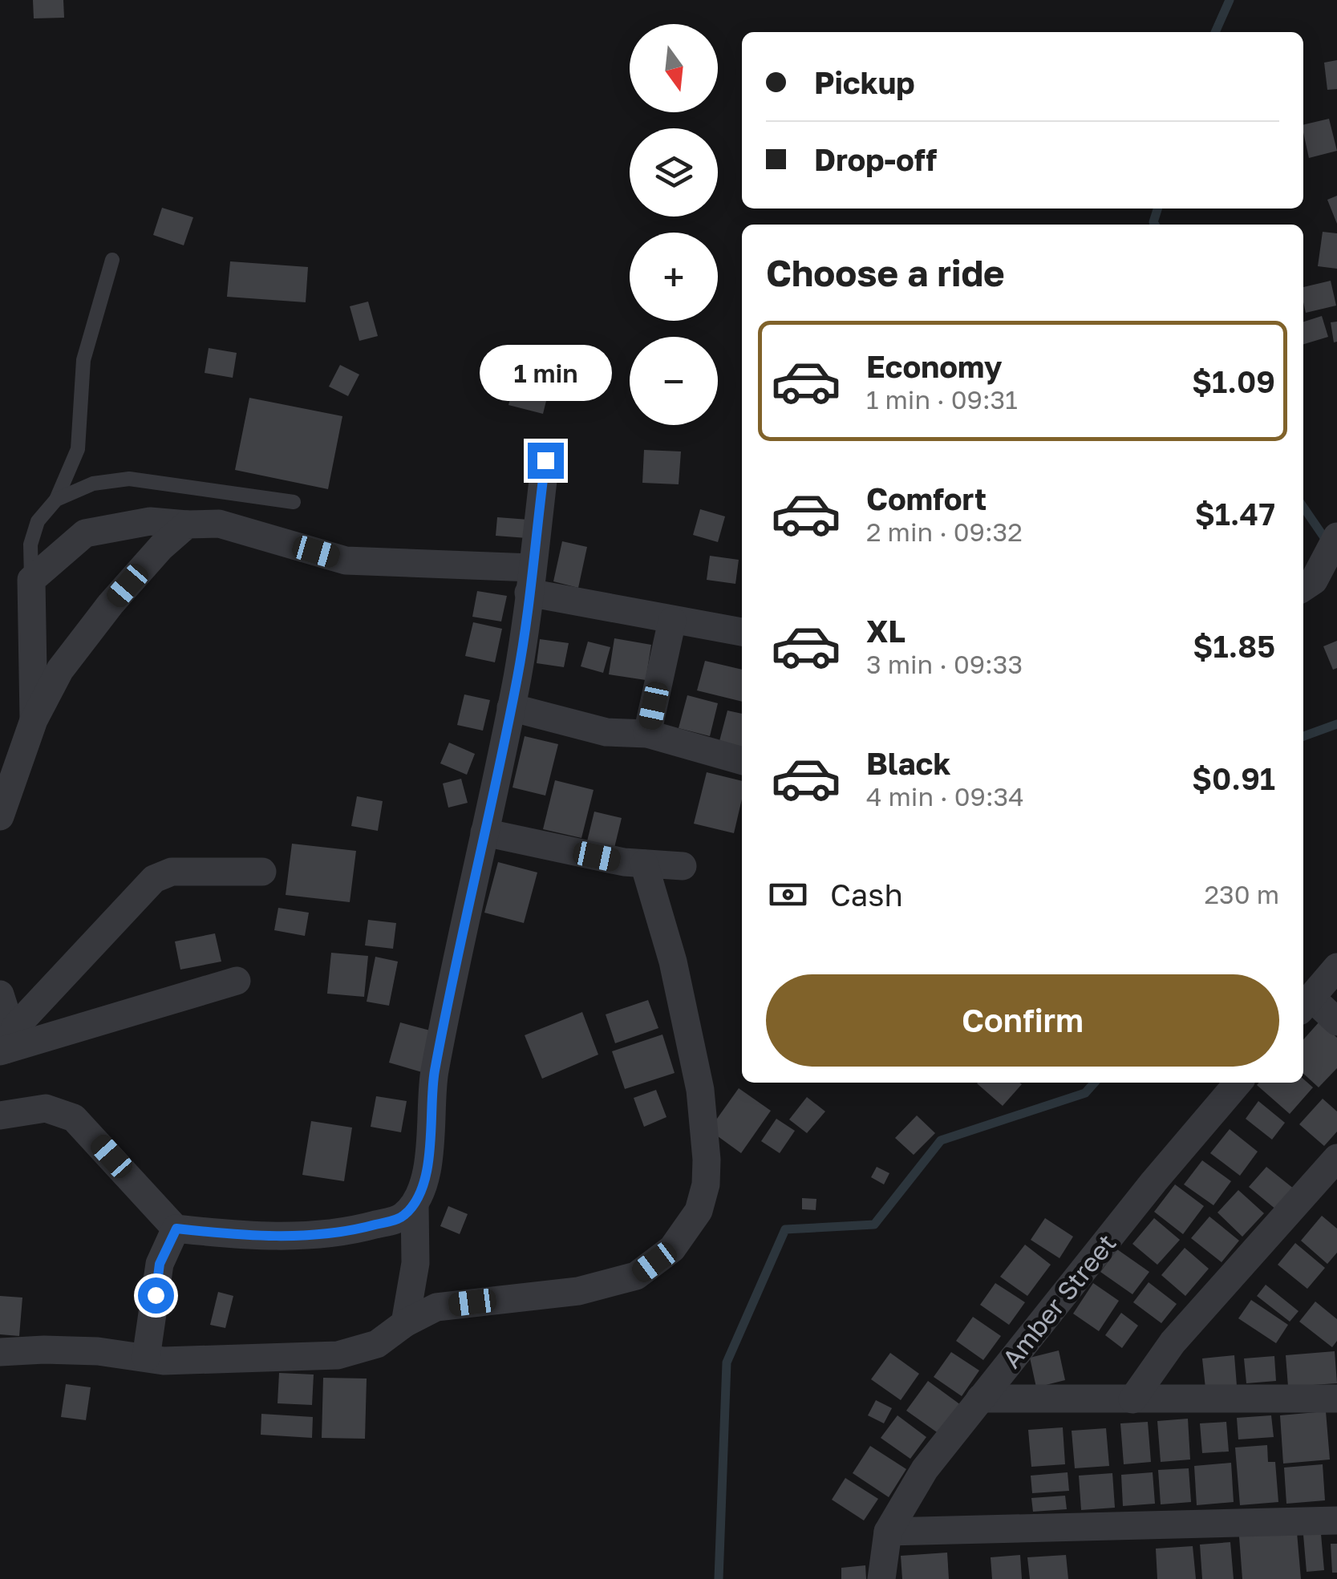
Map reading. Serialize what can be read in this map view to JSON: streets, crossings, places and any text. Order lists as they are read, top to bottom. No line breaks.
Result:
{"streets":{"street":["Amber Street"]},"north":"bottom","page":{"map_buttons":["+","−"],"banner":["Pickup","Drop-off"],"heading":"Choose a ride","list":[{"name":"Economy","note":"1 min · 09:31","value":"$1.09"},{"name":"Comfort","note":"2 min · 09:32","value":"$1.47"},{"name":"XL","note":"3 min · 09:33","value":"$1.85"},{"name":"Black","note":"4 min · 09:34","value":"$0.91"}],"bubble":"1 min","pay":["Cash","230 m"],"buttons":"Confirm"}}
